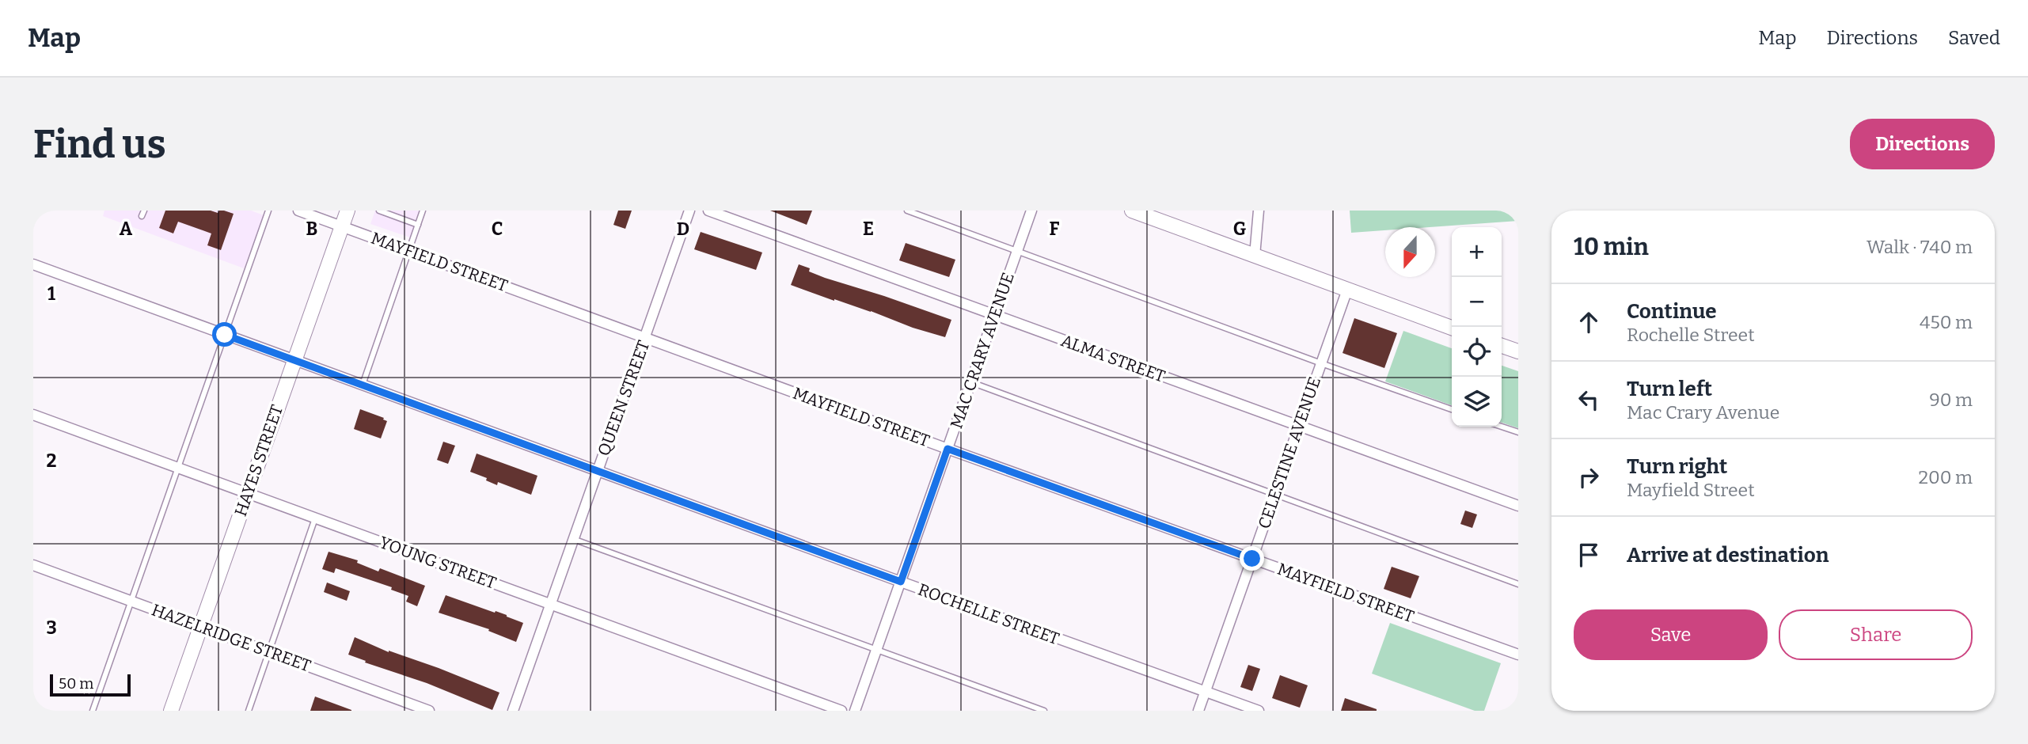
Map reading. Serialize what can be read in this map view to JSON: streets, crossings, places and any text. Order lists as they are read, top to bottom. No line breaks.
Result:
{"streets":{"street":["MAYFIELD STREET","MAC CRARY AVENUE","ALMA STREET","QUEEN STREET","CELESTINE AVENUE","HAYES STREET","YOUNG STREET","ROCHELLE STREET","HAZELRIDGE STREET"]},"crossings":[["MAYFIELD STREET","MAC CRARY AVENUE"],["MAYFIELD STREET","QUEEN STREET"],["MAYFIELD STREET","CELESTINE AVENUE"],["MAYFIELD STREET","HAYES STREET"],["MAC CRARY AVENUE","ALMA STREET"],["MAC CRARY AVENUE","ROCHELLE STREET"],["ALMA STREET","CELESTINE AVENUE"],["QUEEN STREET","YOUNG STREET"],["QUEEN STREET","ROCHELLE STREET"],["CELESTINE AVENUE","ROCHELLE STREET"],["HAYES STREET","YOUNG STREET"],["HAYES STREET","ROCHELLE STREET"],["HAYES STREET","HAZELRIDGE STREET"]],"scale_bar":"50 m","north":"bottom","page":{"header":"Map","nav":["Map","Directions","Saved"],"buttons":["Directions",["Save","Share"]],"title":"Find us","heading":["10 min","Walk · 740 m"],"map_buttons":["+","−"],"list":[["Continue","Rochelle Street","450 m"],["Turn left","Mac Crary Avenue","90 m"],["Turn right","Mayfield Street","200 m"],"Arrive at destination"],"scale":"50 m"},"grid":{"columns":["A","B","C","D","E","F","G"],"rows":["1","2","3"]}}
